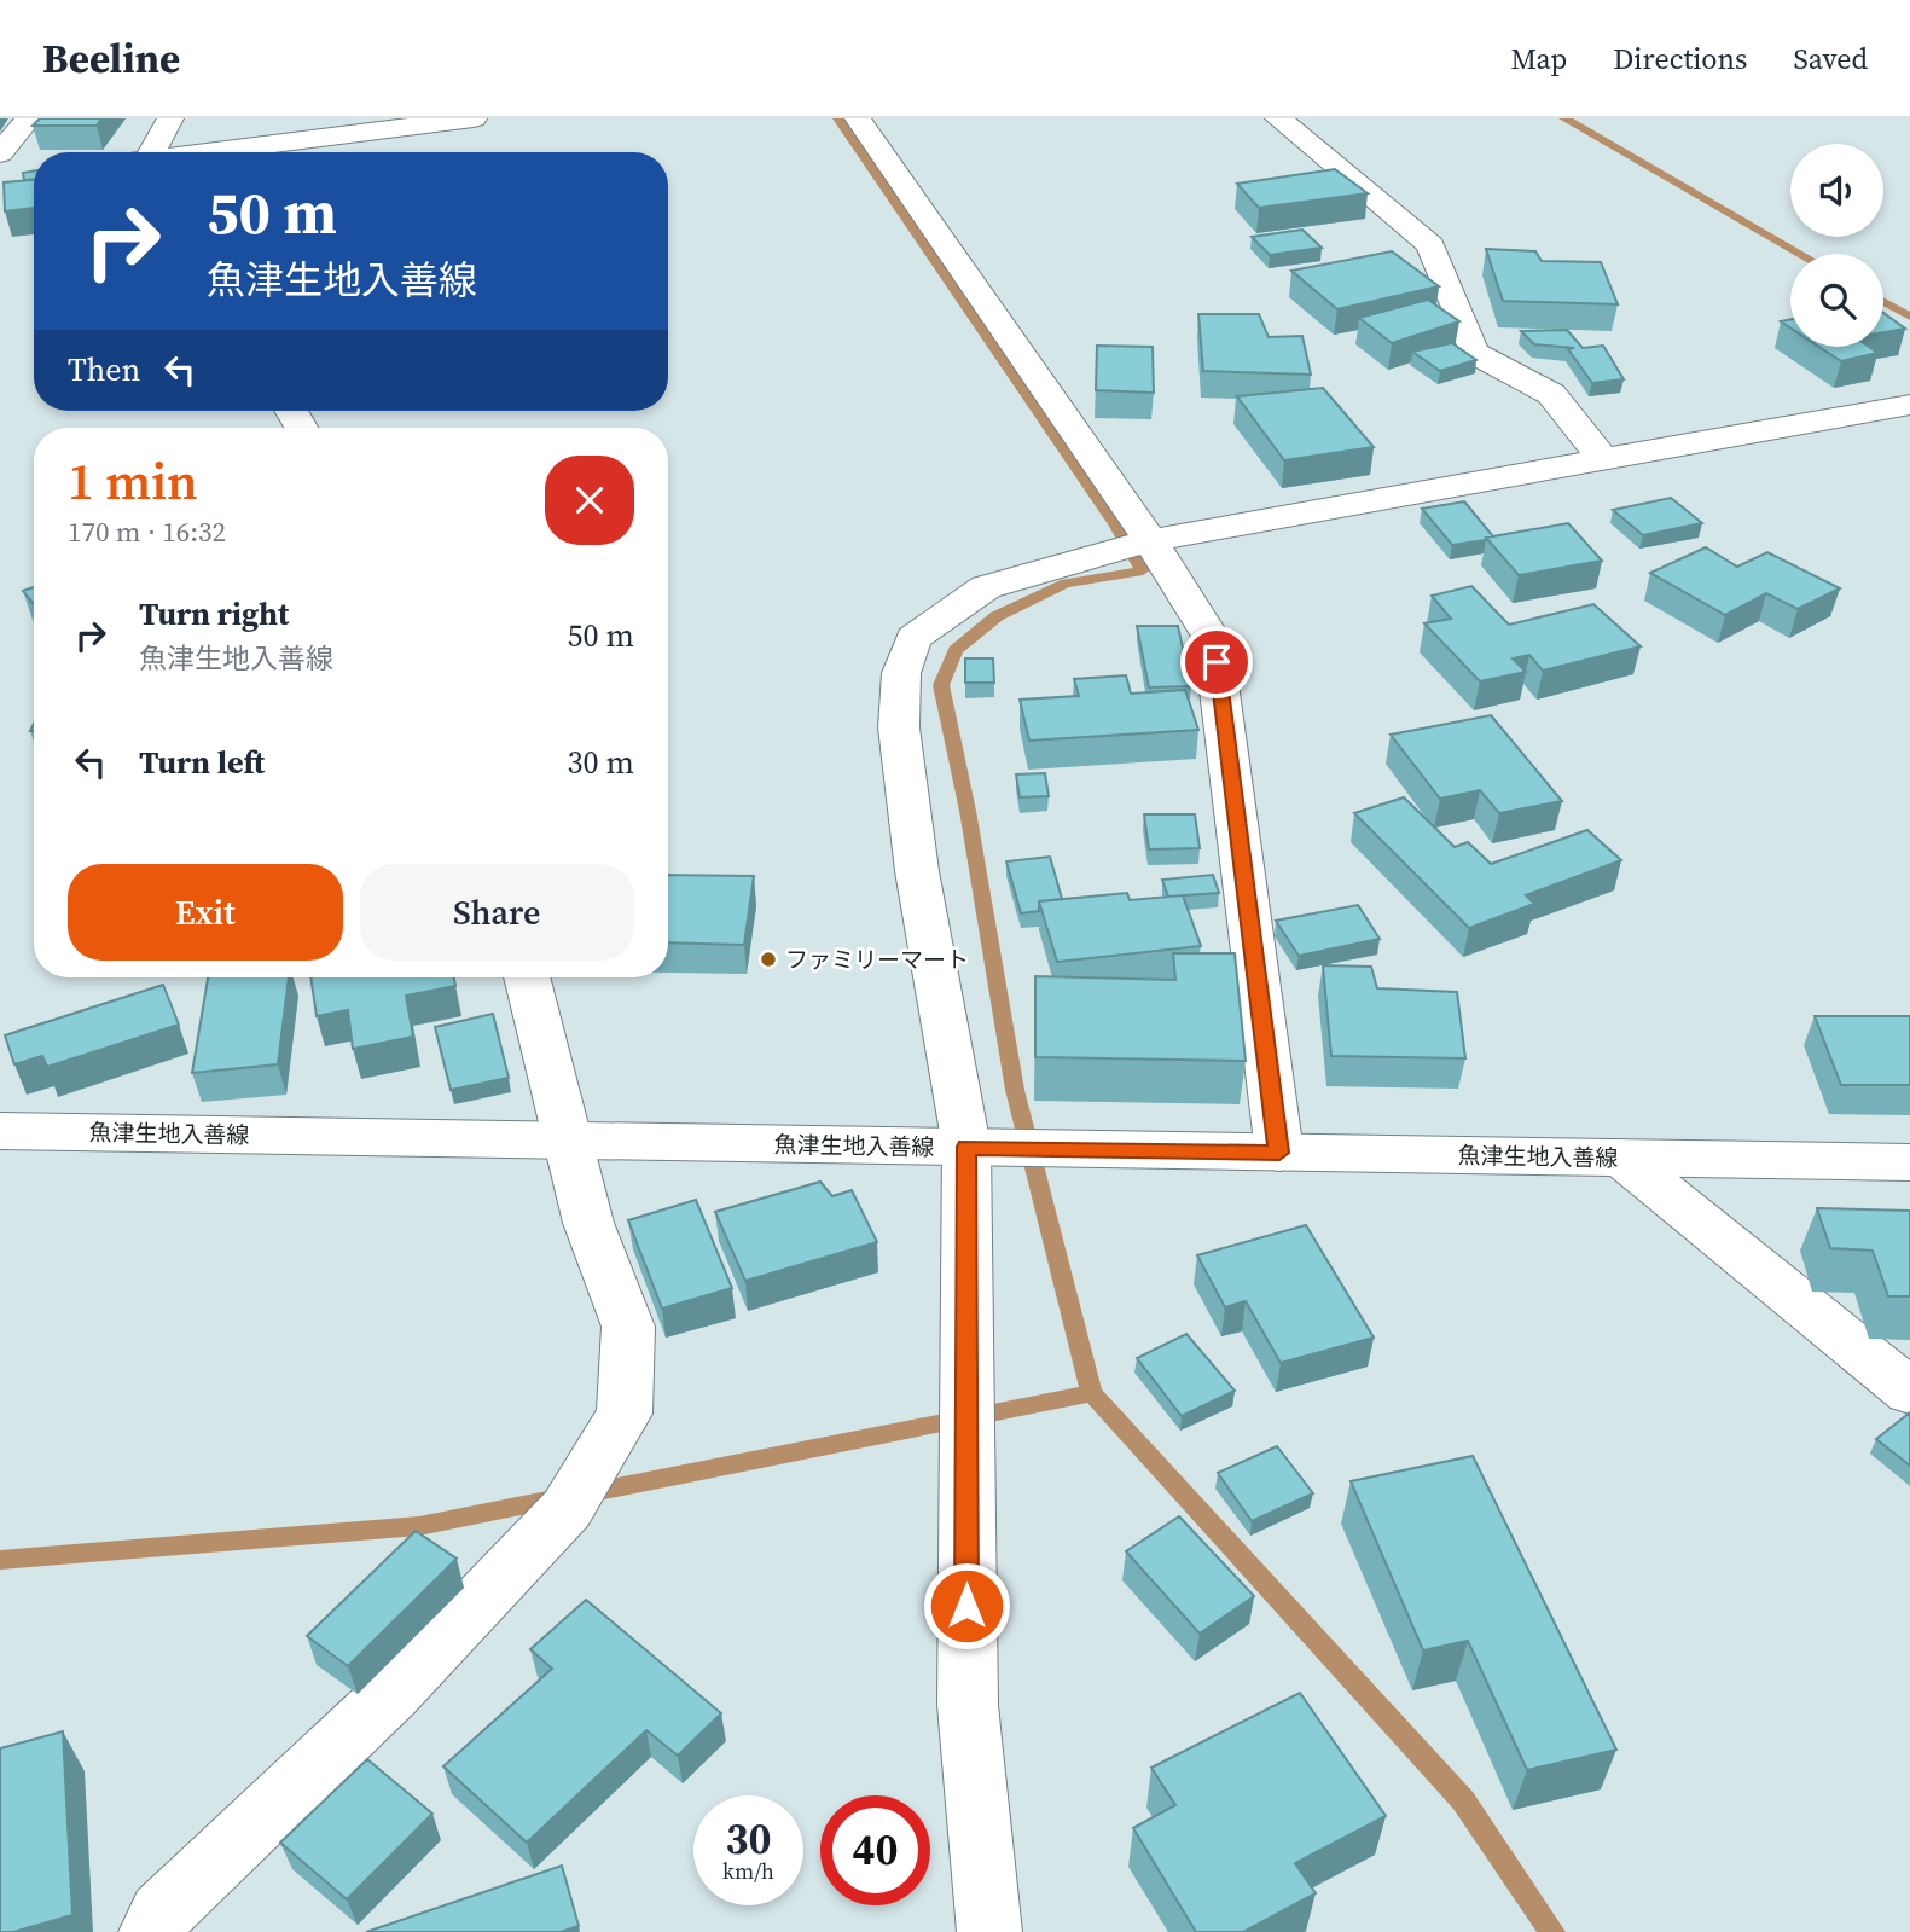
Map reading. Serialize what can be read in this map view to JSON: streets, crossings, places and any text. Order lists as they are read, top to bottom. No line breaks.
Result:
{"streets":{"street":["魚津生地入善線"]},"places":["ファミリーマート"],"page":{"header":"Beeline","nav":["Map","Directions","Saved"],"turn":["50 m","魚津生地入善線"],"then":"Then","heading":["1 min","170 m · 16:32"],"list":[{"name":"Turn right","note":"魚津生地入善線","value":"50 m"},{"name":"Turn left","value":"30 m"}],"buttons":["Exit","Share"],"speed":"30 km/h","limit":"40"}}
